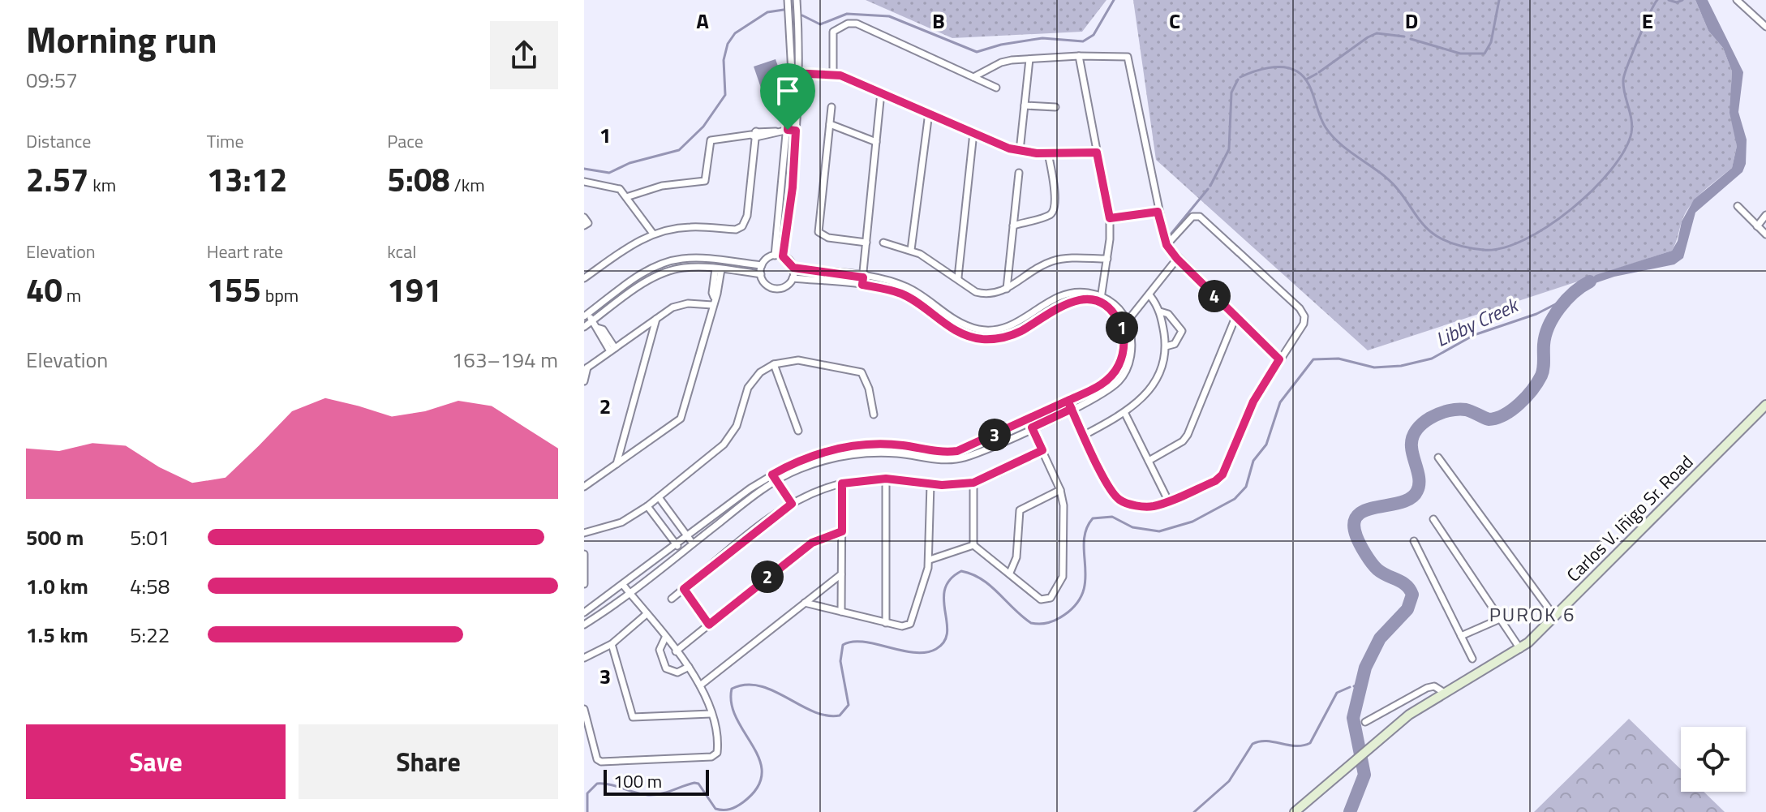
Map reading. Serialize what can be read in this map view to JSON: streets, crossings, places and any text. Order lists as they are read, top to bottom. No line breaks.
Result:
{"streets":{"main road":["Carlos V. Iñigo Sr. Road"]},"districts":["PUROK 6"],"water":["Libby Creek"],"scale_bar":"100 m","page":{"heading":["Morning run","09:57"],"stats":[["Distance","2.57 km"],["Time","13:12"],["Pace","5:08 /km"],["Elevation","40 m"],["Heart rate","155 bpm"],["kcal","191"]],"pins":["4","1","3","2"],"chart":["Elevation","163–194 m"],"list":[{"name":"500 m","note":"5:01"},{"name":"1.0 km","note":"4:58"},{"name":"1.5 km","note":"5:22"}],"buttons":["Save","Share"],"scale":"100 m"},"grid":{"columns":["A","B","C","D","E"],"rows":["1","2","3"]}}
